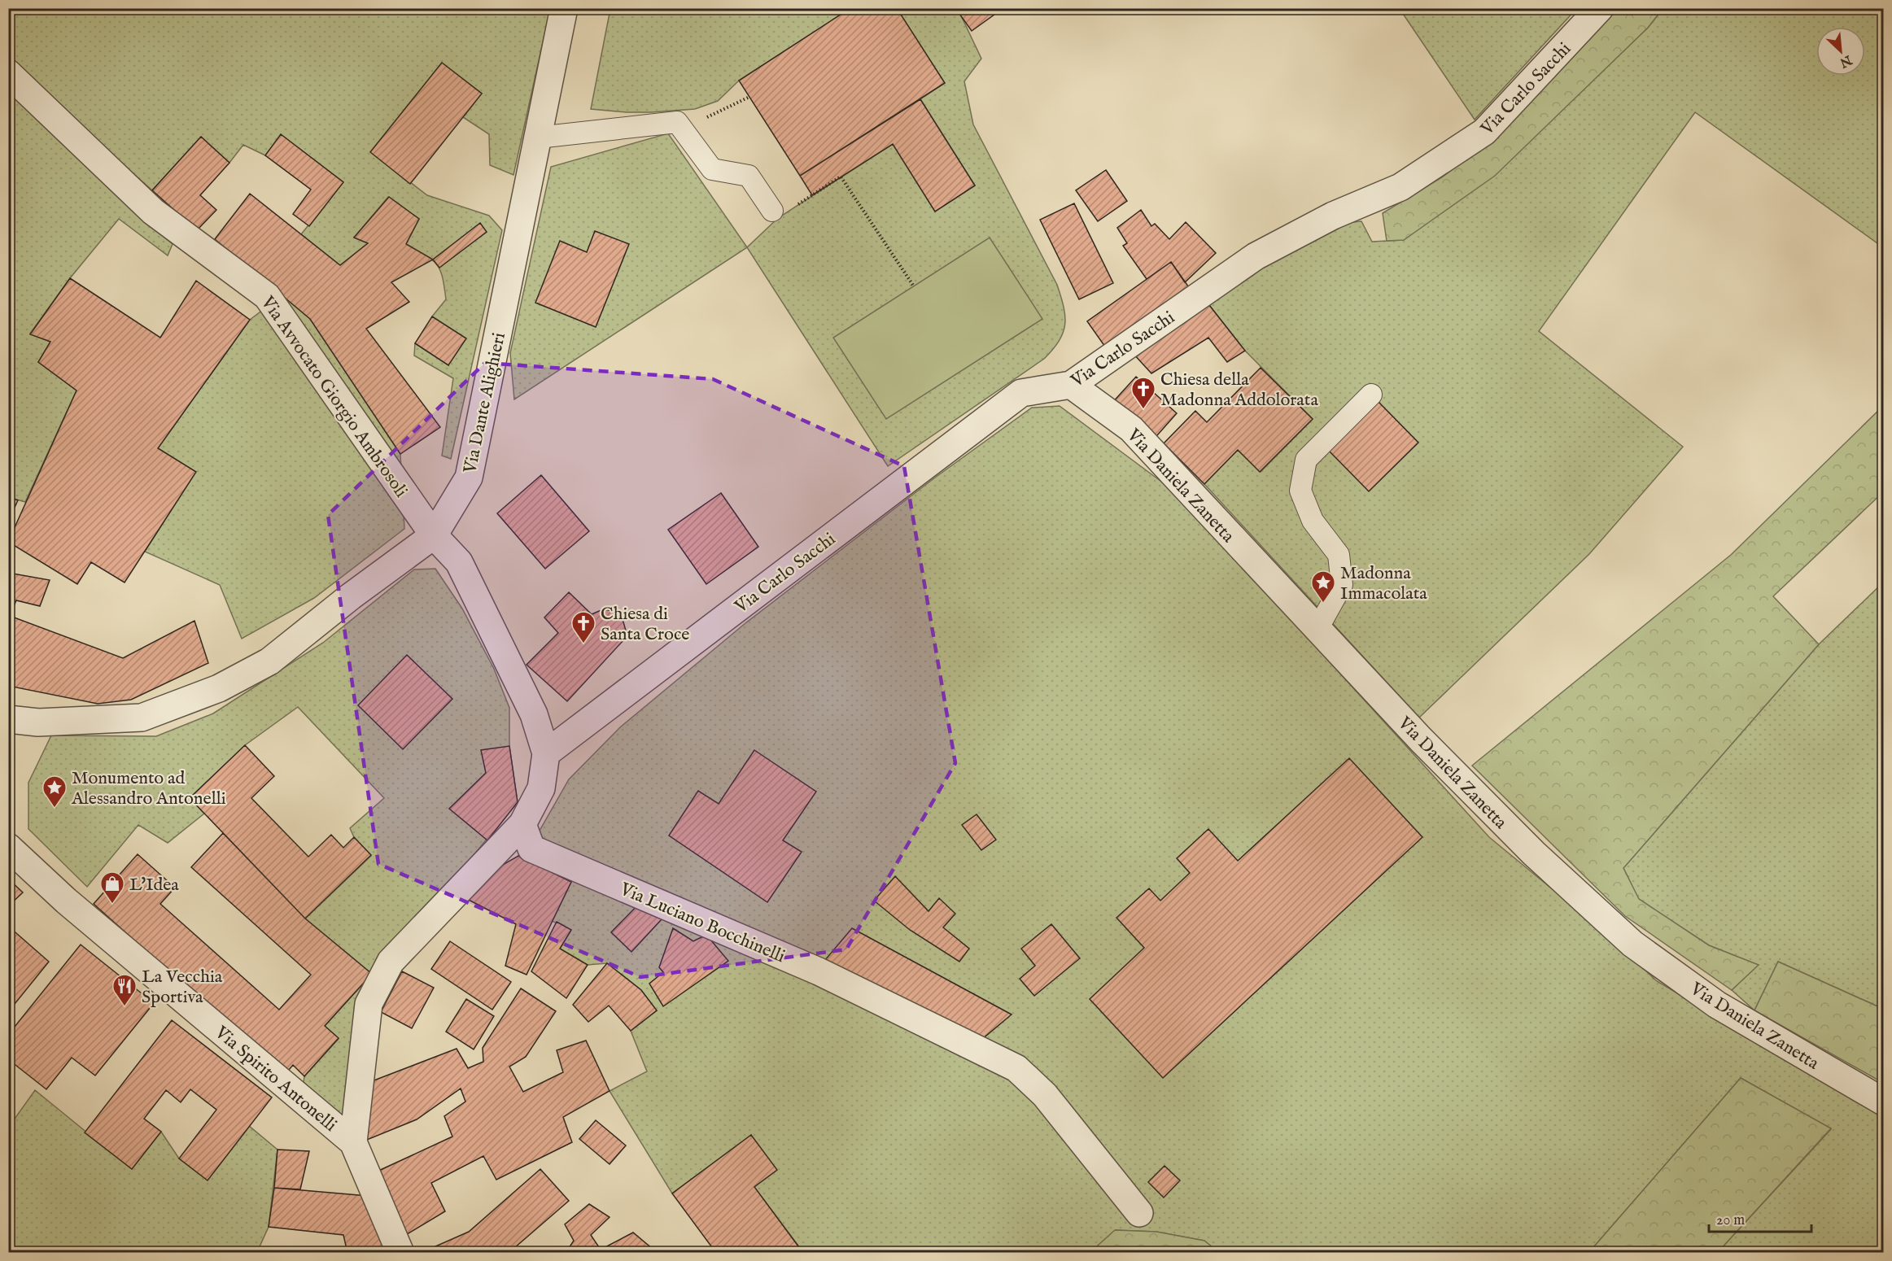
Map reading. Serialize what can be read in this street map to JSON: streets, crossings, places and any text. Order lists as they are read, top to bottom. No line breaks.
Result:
{"streets":{"street":["Via Carlo Sacchi","Via Avvocato Giorgio Ambrosoli","Via Dante Alighieri","Via Daniela Zanetta","Via Luciano Bocchinelli","Via Spirito Antonelli"]},"crossings":[["Via Carlo Sacchi","Via Daniela Zanetta"],["Via Avvocato Giorgio Ambrosoli","Via Dante Alighieri"]],"places":{"church":["Chiesa della Madonna Addolorata","Chiesa di Santa Croce"],"place":["Madonna Immacolata","Monumento ad Alessandro Antonelli"],"shop":["L'Idea"],"restaurant":["La Vecchia Sportiva"]},"scale_bar":"20 m","north":"bottom right"}
